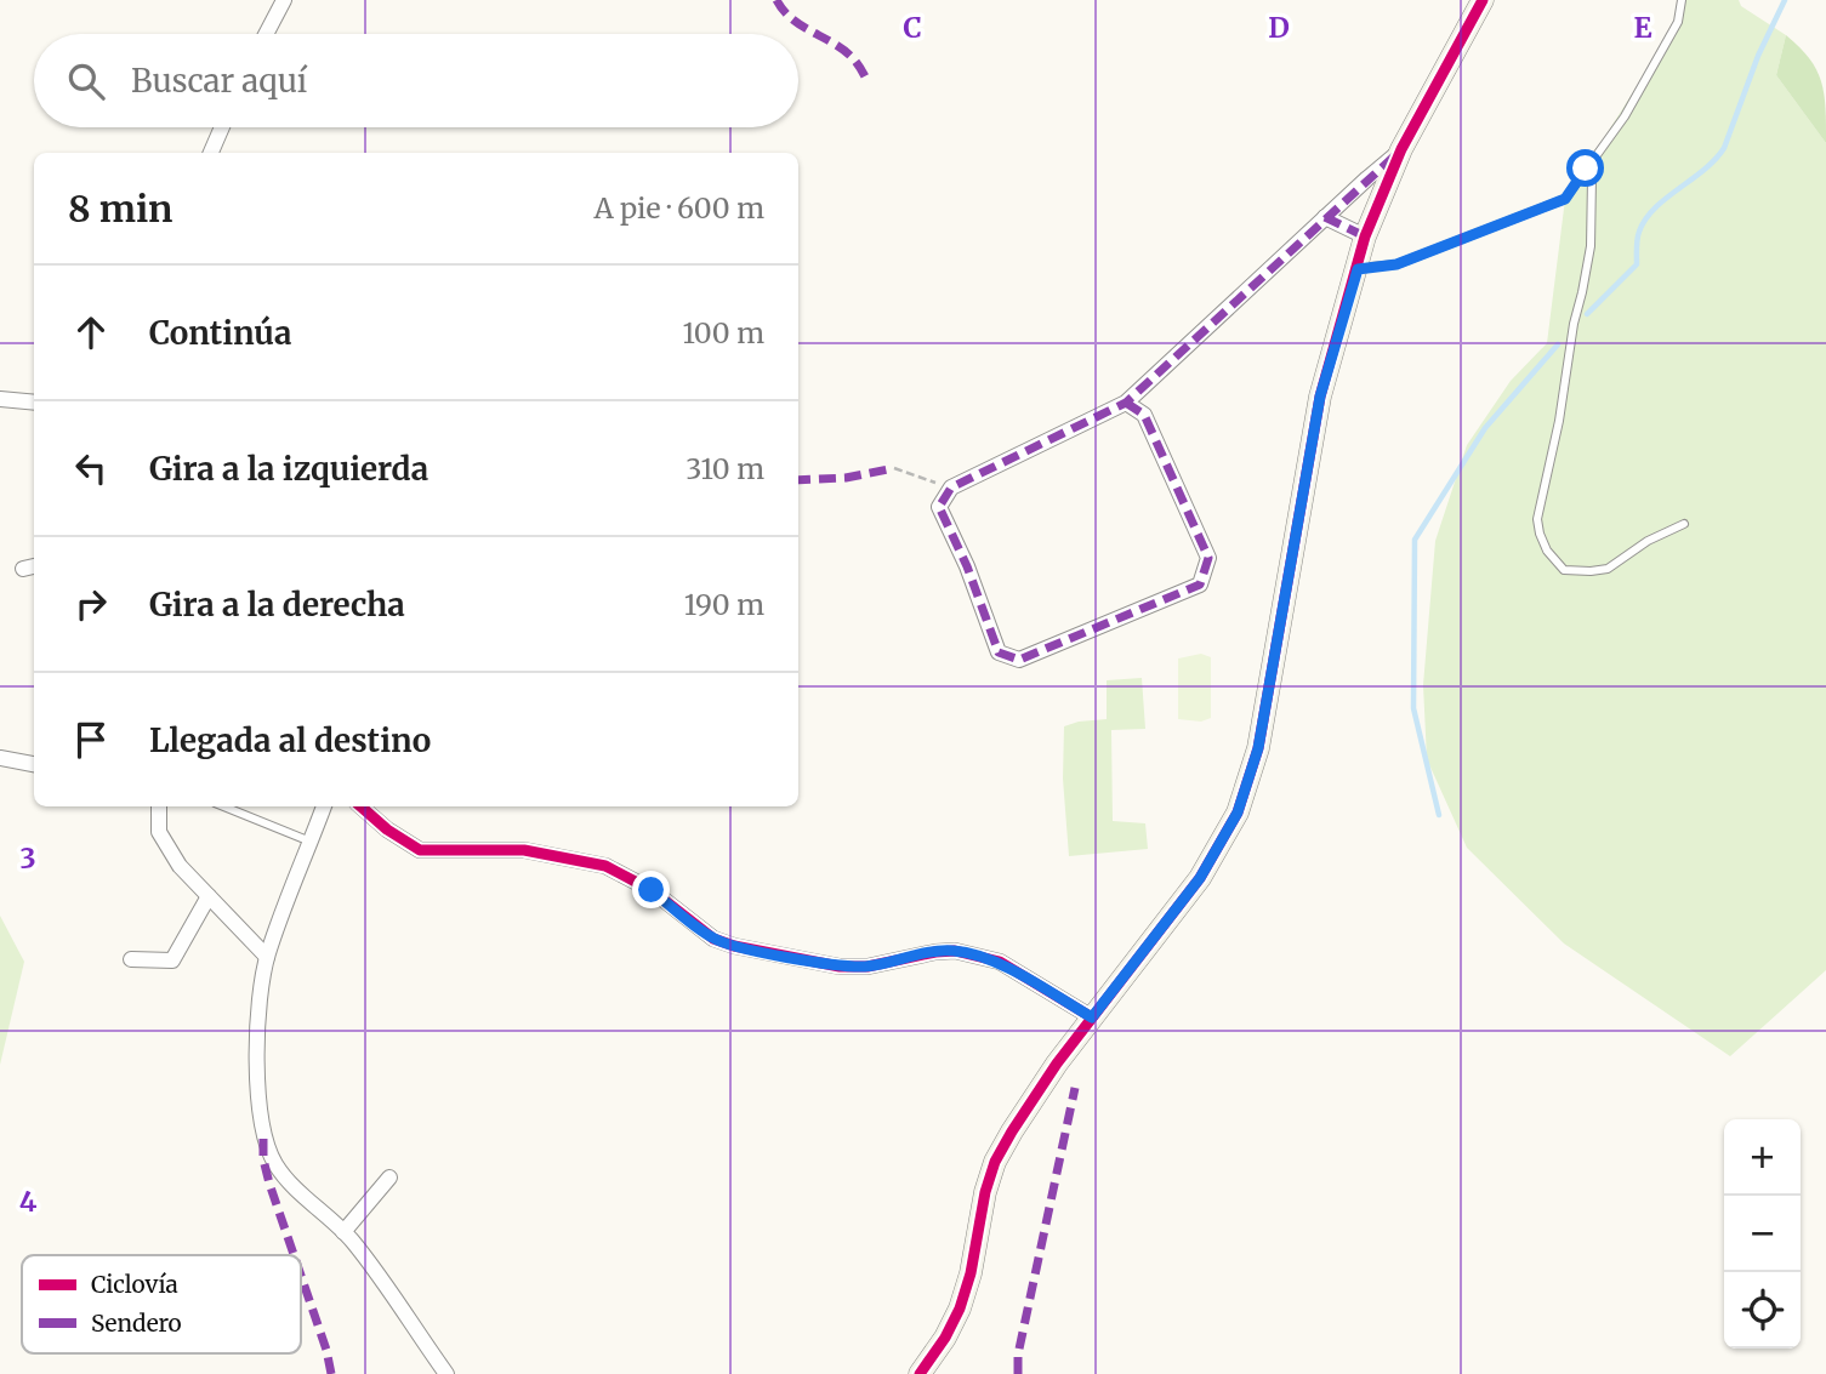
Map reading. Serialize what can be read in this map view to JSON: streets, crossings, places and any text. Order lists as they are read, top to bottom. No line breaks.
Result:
{"legend":["Ciclovía","Sendero"],"page":{"search":"Buscar aquí","heading":["8 min","A pie · 600 m"],"list":[["Continúa","100 m"],["Gira a la izquierda","310 m"],["Gira a la derecha","190 m"],"Llegada al destino"],"map_buttons":["+","−"]},"grid":{"columns":["C","D","E"],"rows":["3","4"]}}
